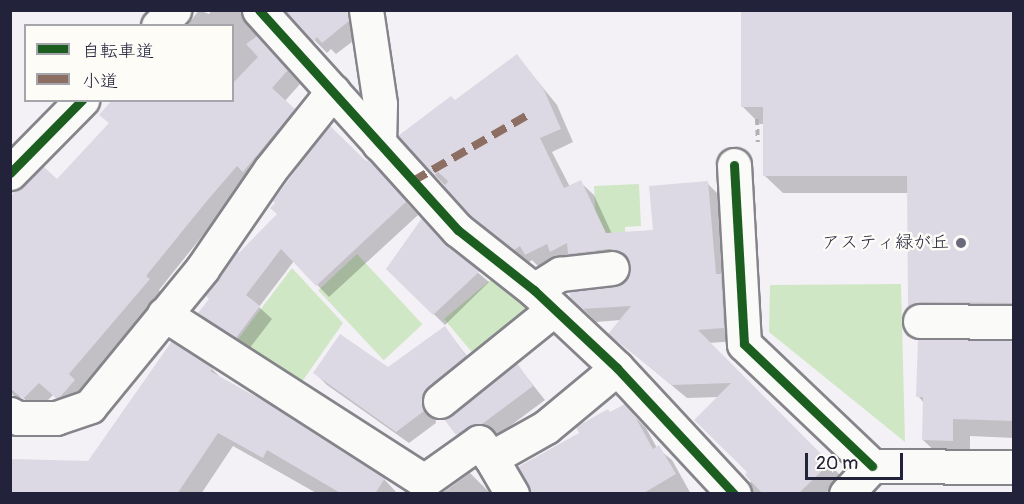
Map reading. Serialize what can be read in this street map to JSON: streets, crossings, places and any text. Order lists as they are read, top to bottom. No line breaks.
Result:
{"places":["アスティ緑が丘"],"legend":["自転車道","小道"],"scale_bar":"20 m"}
